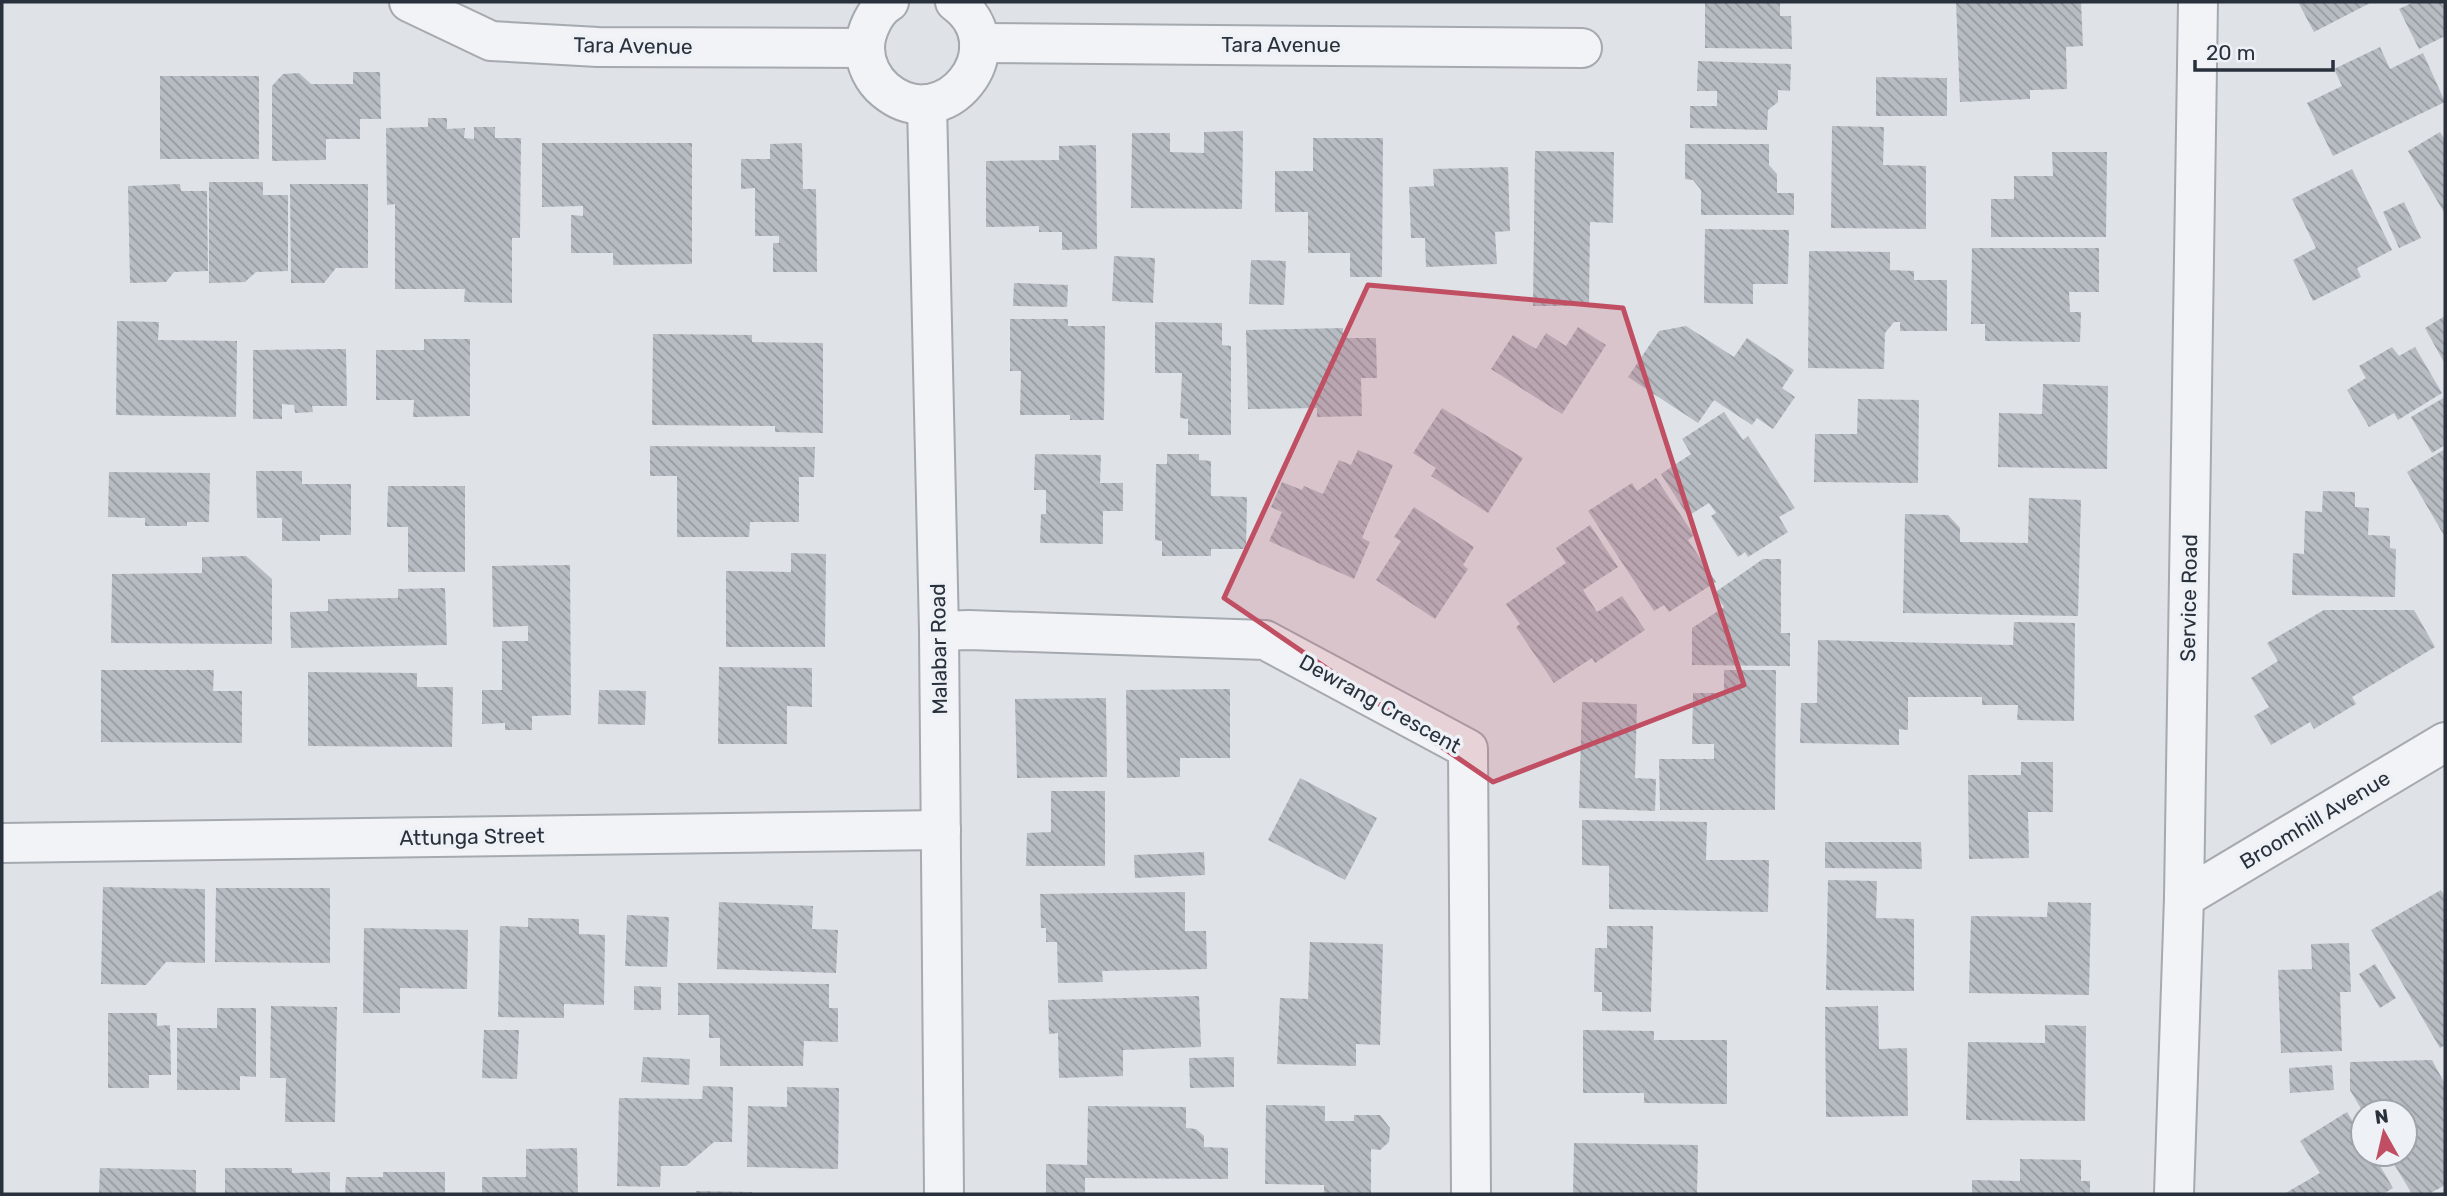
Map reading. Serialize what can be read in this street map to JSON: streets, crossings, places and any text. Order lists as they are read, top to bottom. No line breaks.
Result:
{"streets":{"street":["Tara Avenue","Service Road","Malabar Road","Dewrang Crescent","Broomhill Avenue","Attunga Street"]},"crossings":[["Service Road","Broomhill Avenue"],["Malabar Road","Dewrang Crescent"],["Malabar Road","Attunga Street"]],"scale_bar":"20 m","north":"top"}
